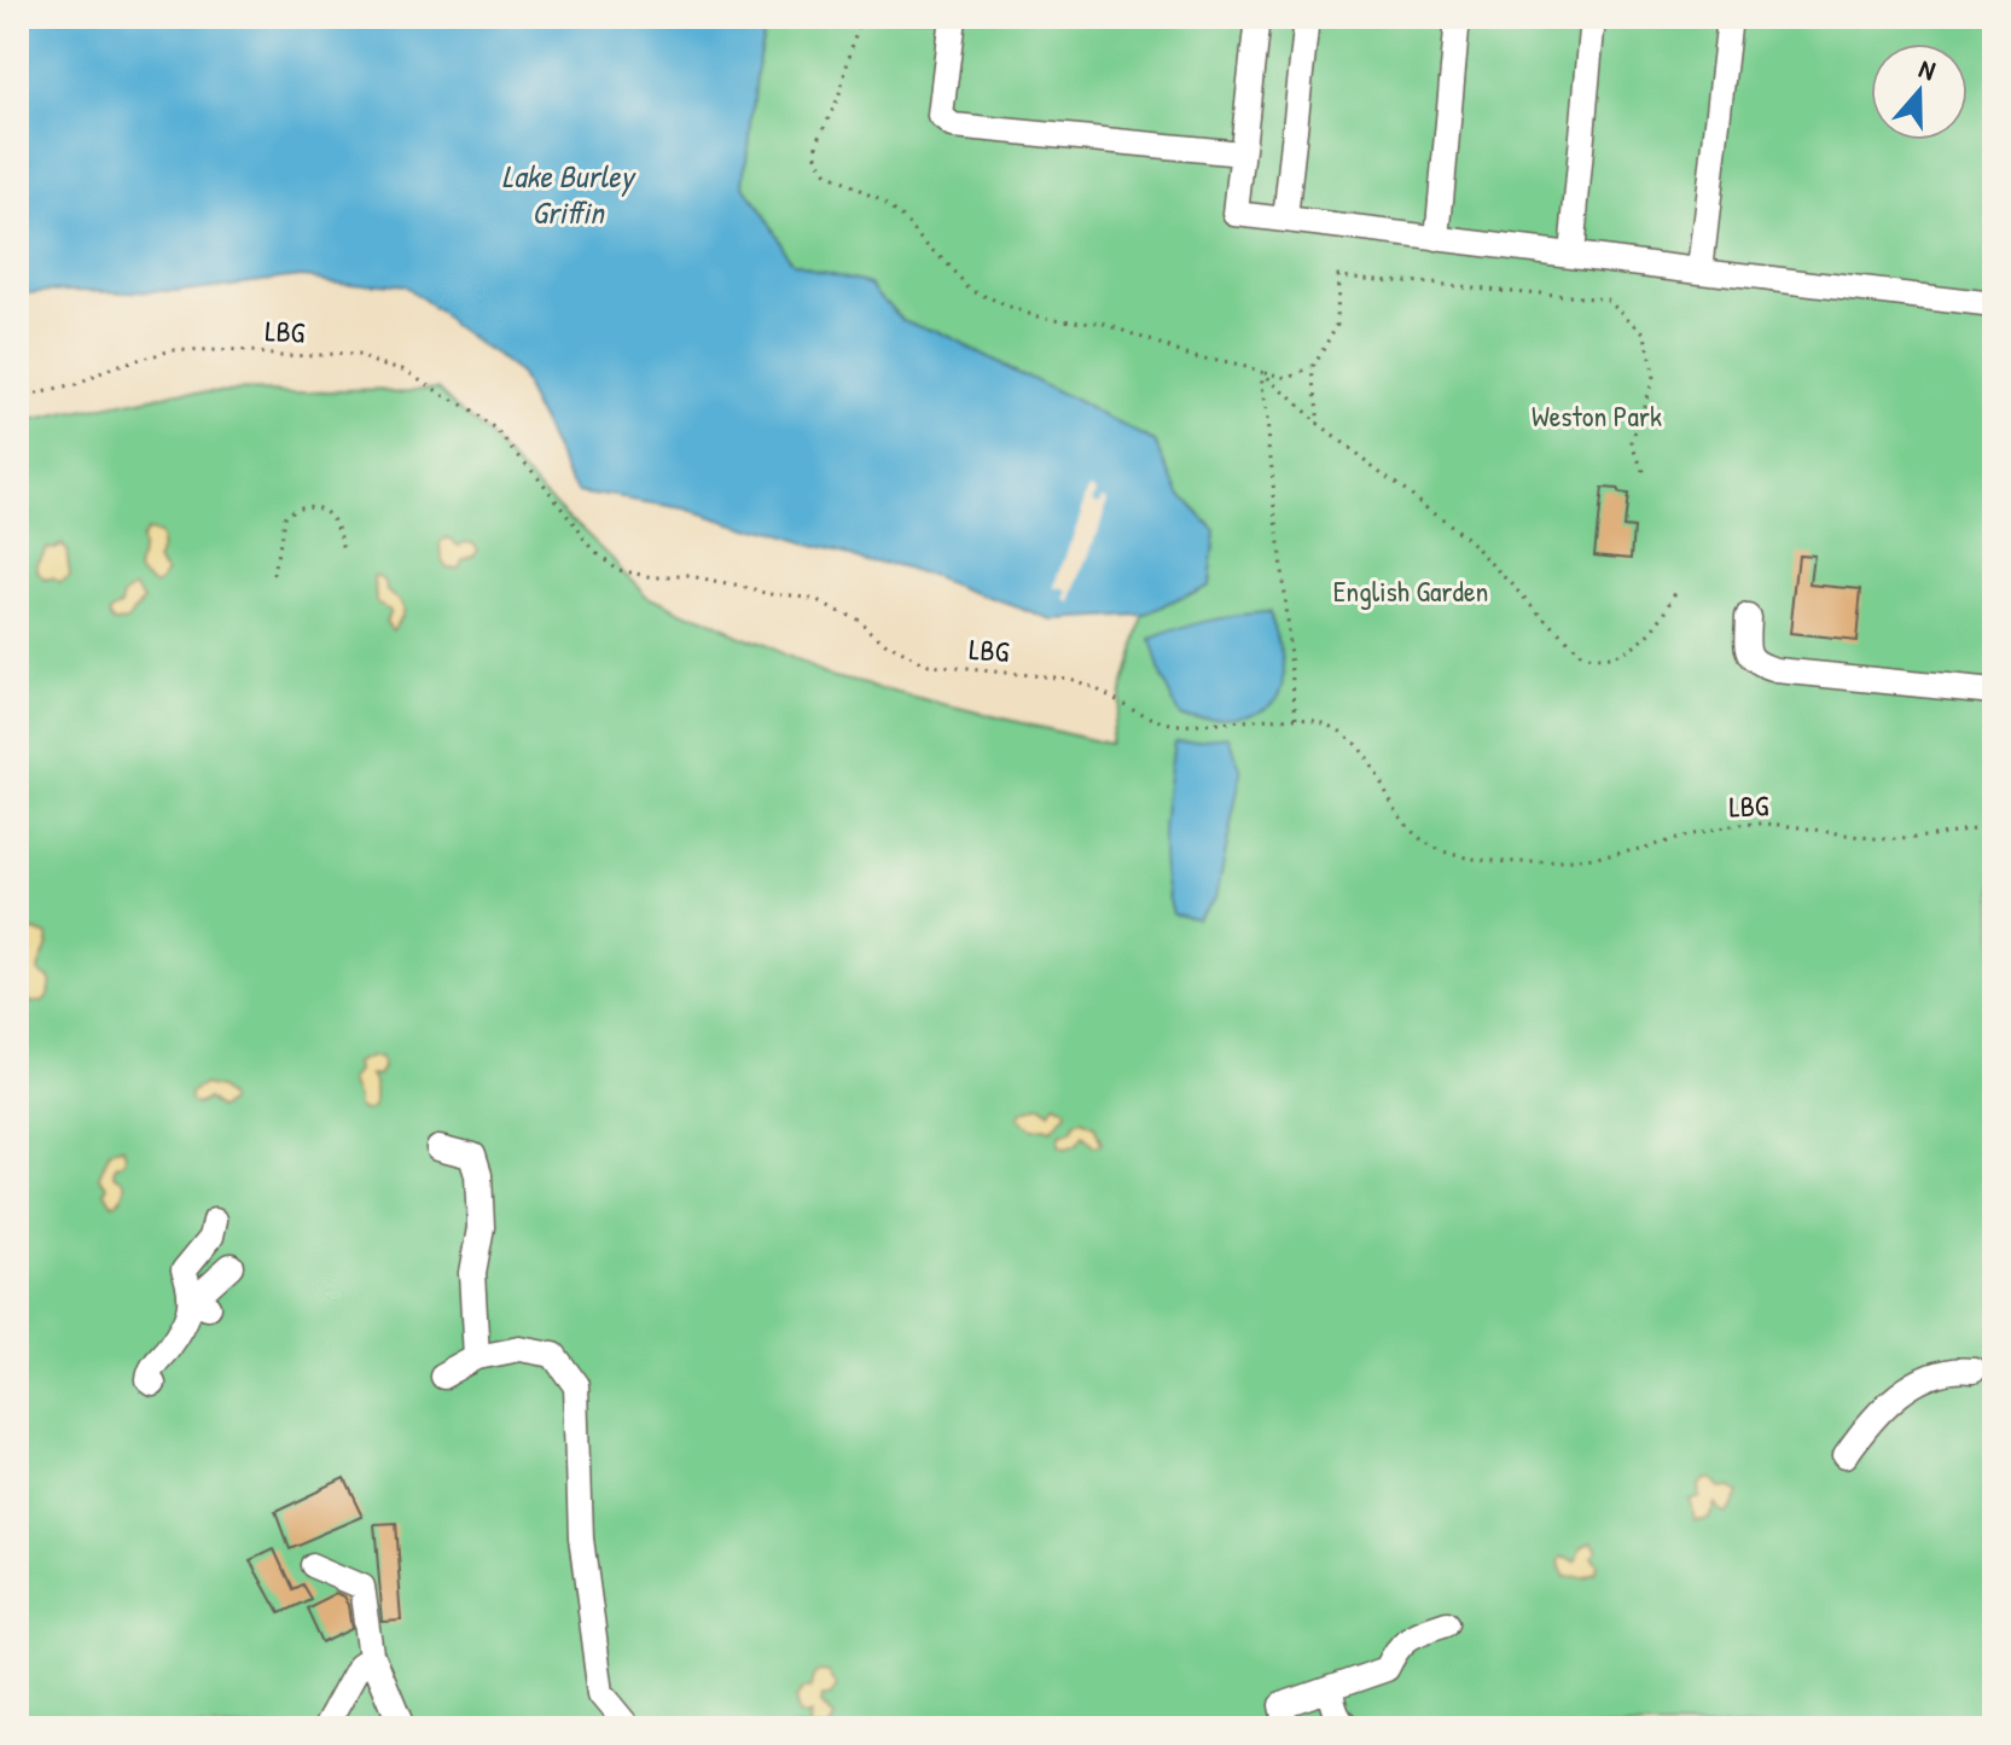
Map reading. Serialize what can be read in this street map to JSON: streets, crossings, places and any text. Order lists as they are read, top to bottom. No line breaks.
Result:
{"streets":{"path":["LBG"]},"water":["Lake Burley Griffin"],"parks":["Weston Park","English Garden"],"north":"top"}
